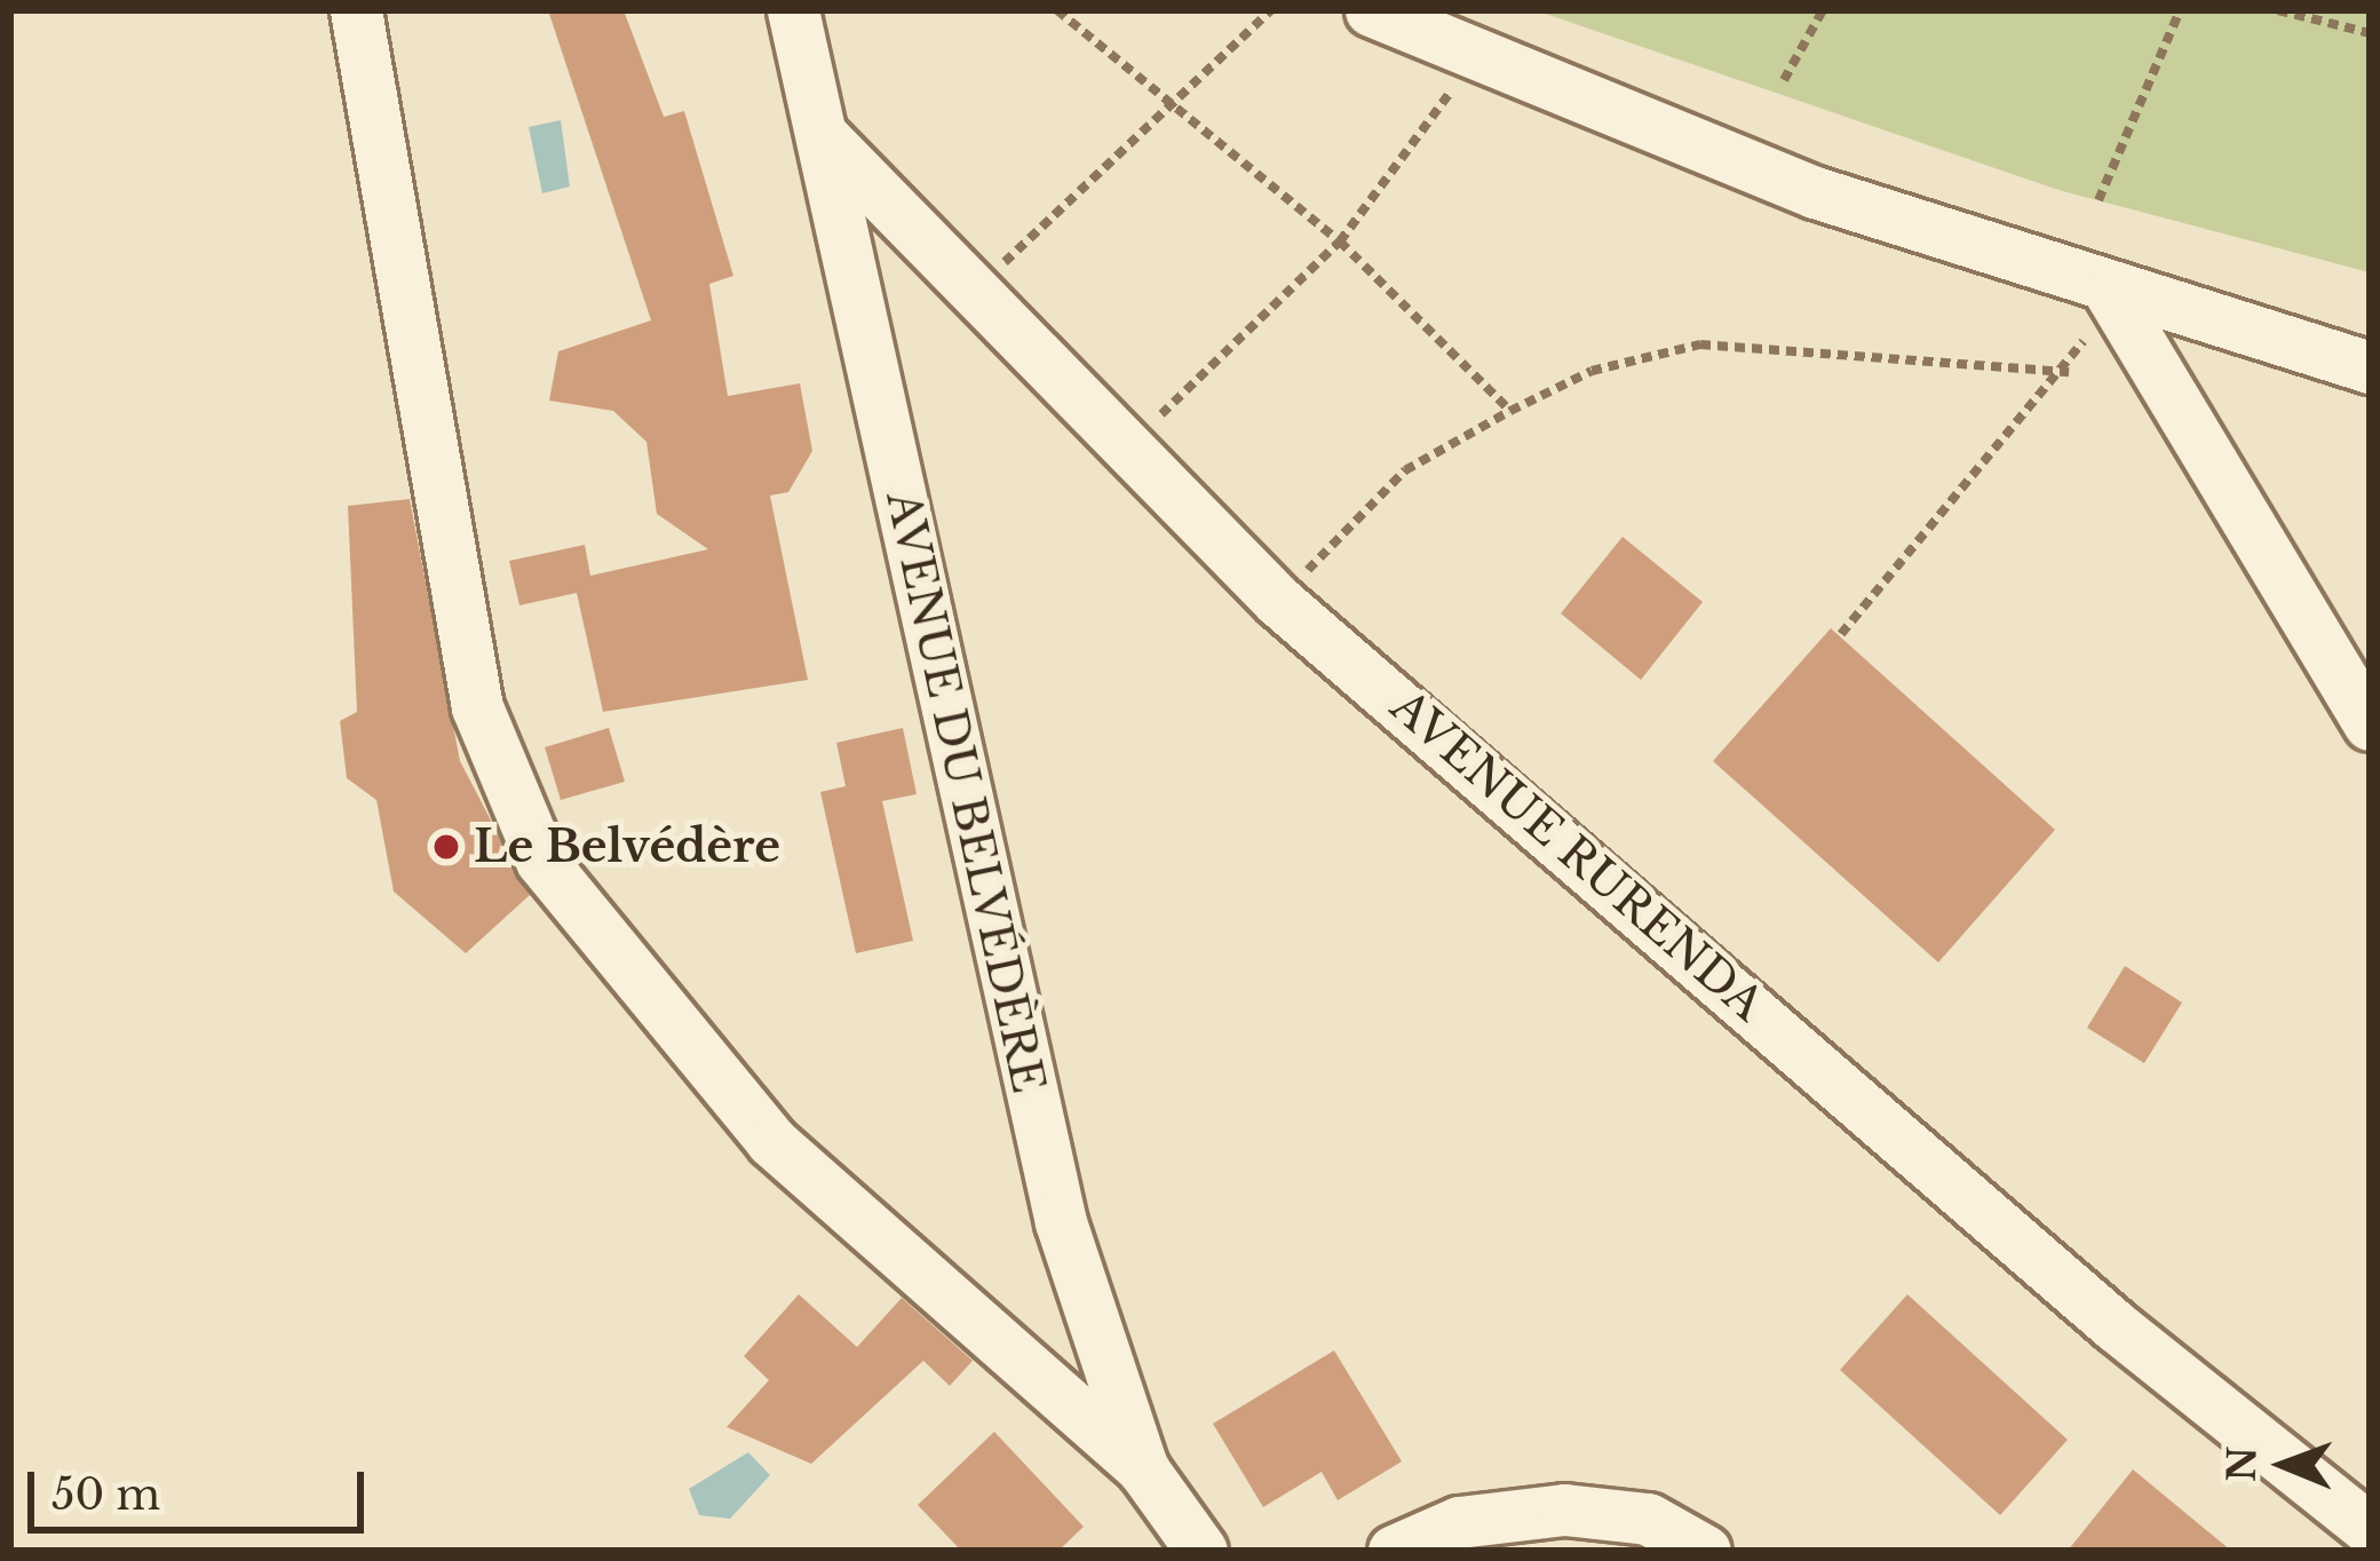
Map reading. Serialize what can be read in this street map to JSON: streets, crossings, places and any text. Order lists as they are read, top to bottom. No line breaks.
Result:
{"streets":{"street":["AVENUE DU BELVÉDÈRE","AVENUE RURENDA"]},"crossings":[["AVENUE DU BELVÉDÈRE","AVENUE RURENDA"]],"places":["Le Belvédère"],"scale_bar":"50 m","north":"left"}
